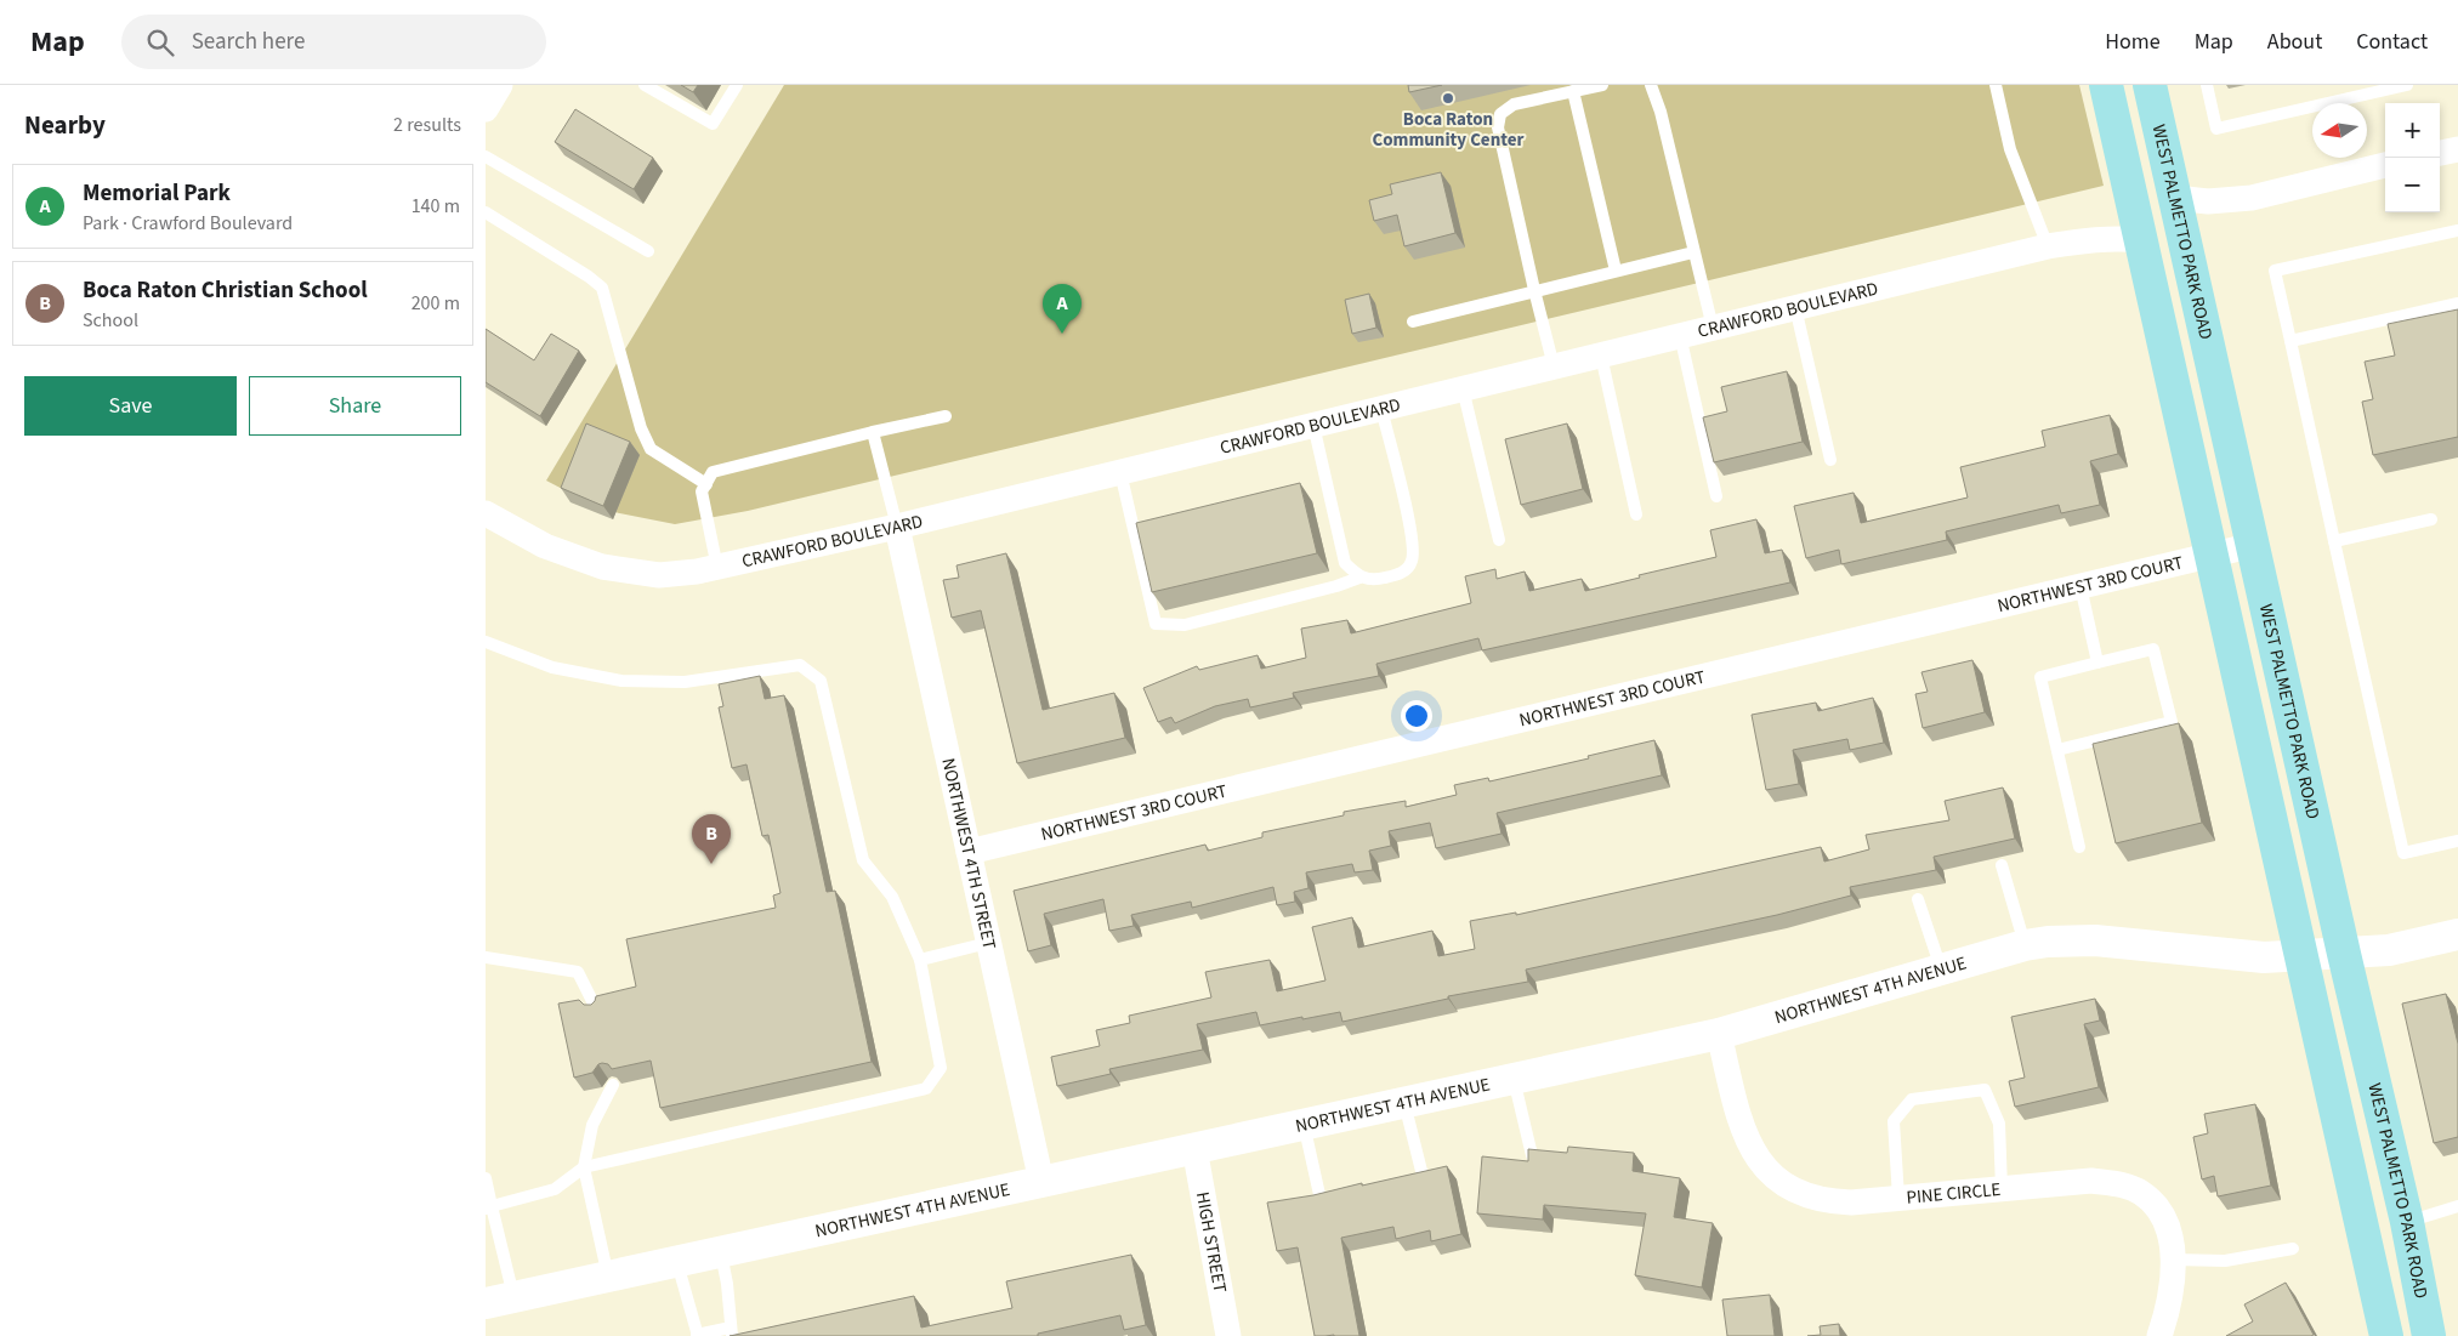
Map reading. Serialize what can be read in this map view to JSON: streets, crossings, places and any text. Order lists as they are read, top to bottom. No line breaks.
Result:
{"streets":{"main road":["WEST PALMETTO PARK ROAD"],"street":["CRAWFORD BOULEVARD","NORTHWEST 3RD COURT","NORTHWEST 4TH STREET","NORTHWEST 4TH AVENUE","PINE CIRCLE","HIGH STREET"]},"crossings":[["WEST PALMETTO PARK ROAD","NORTHWEST 3RD COURT"],["WEST PALMETTO PARK ROAD","NORTHWEST 4TH AVENUE"],["CRAWFORD BOULEVARD","NORTHWEST 4TH STREET"],["NORTHWEST 3RD COURT","NORTHWEST 4TH STREET"],["NORTHWEST 4TH STREET","NORTHWEST 4TH AVENUE"],["NORTHWEST 4TH AVENUE","PINE CIRCLE"],["NORTHWEST 4TH AVENUE","HIGH STREET"]],"places":["Boca Raton Community Center"],"north":"left","page":{"header":"Map","search":"Search here","nav":["Home","Map","About","Contact"],"heading":["Nearby","2 results"],"map_buttons":["+","−"],"list":[{"mark":"A","name":"Memorial Park","note":"Park · Crawford Boulevard","value":"140 m"},{"mark":"B","name":"Boca Raton Christian School","note":"School","value":"200 m"}],"pins":["A","B"],"buttons":["Save","Share"]}}
